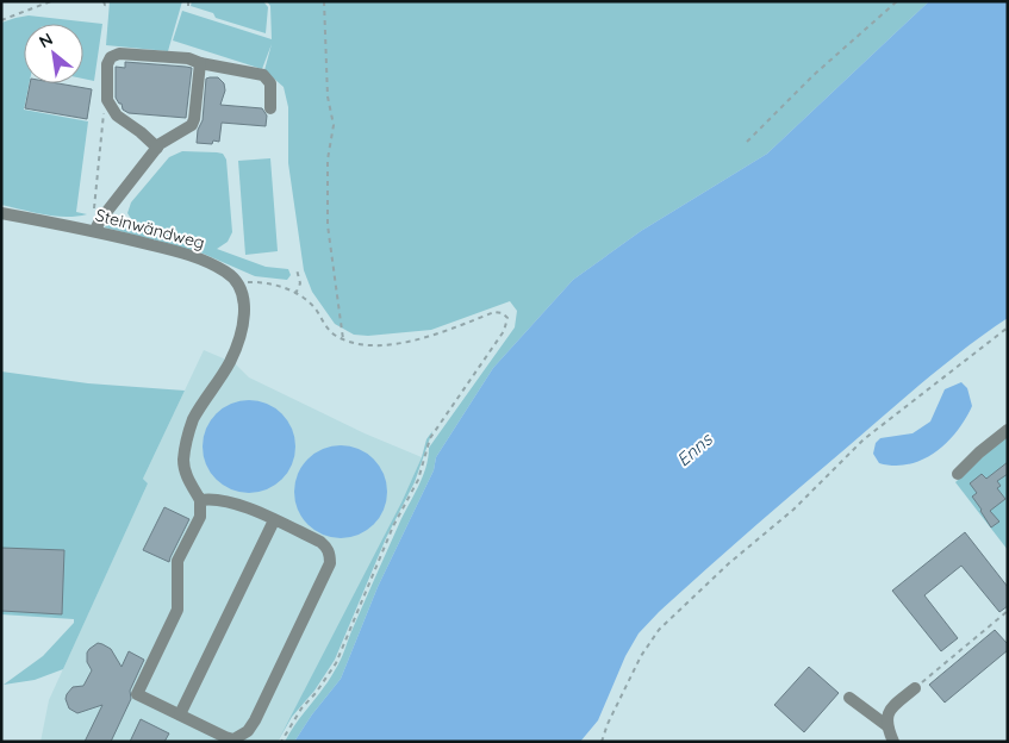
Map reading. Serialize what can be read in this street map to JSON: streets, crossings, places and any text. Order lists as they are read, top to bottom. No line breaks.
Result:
{"streets":{"street":["Steinwändweg"]},"water":["Enns"],"north":"top left"}
